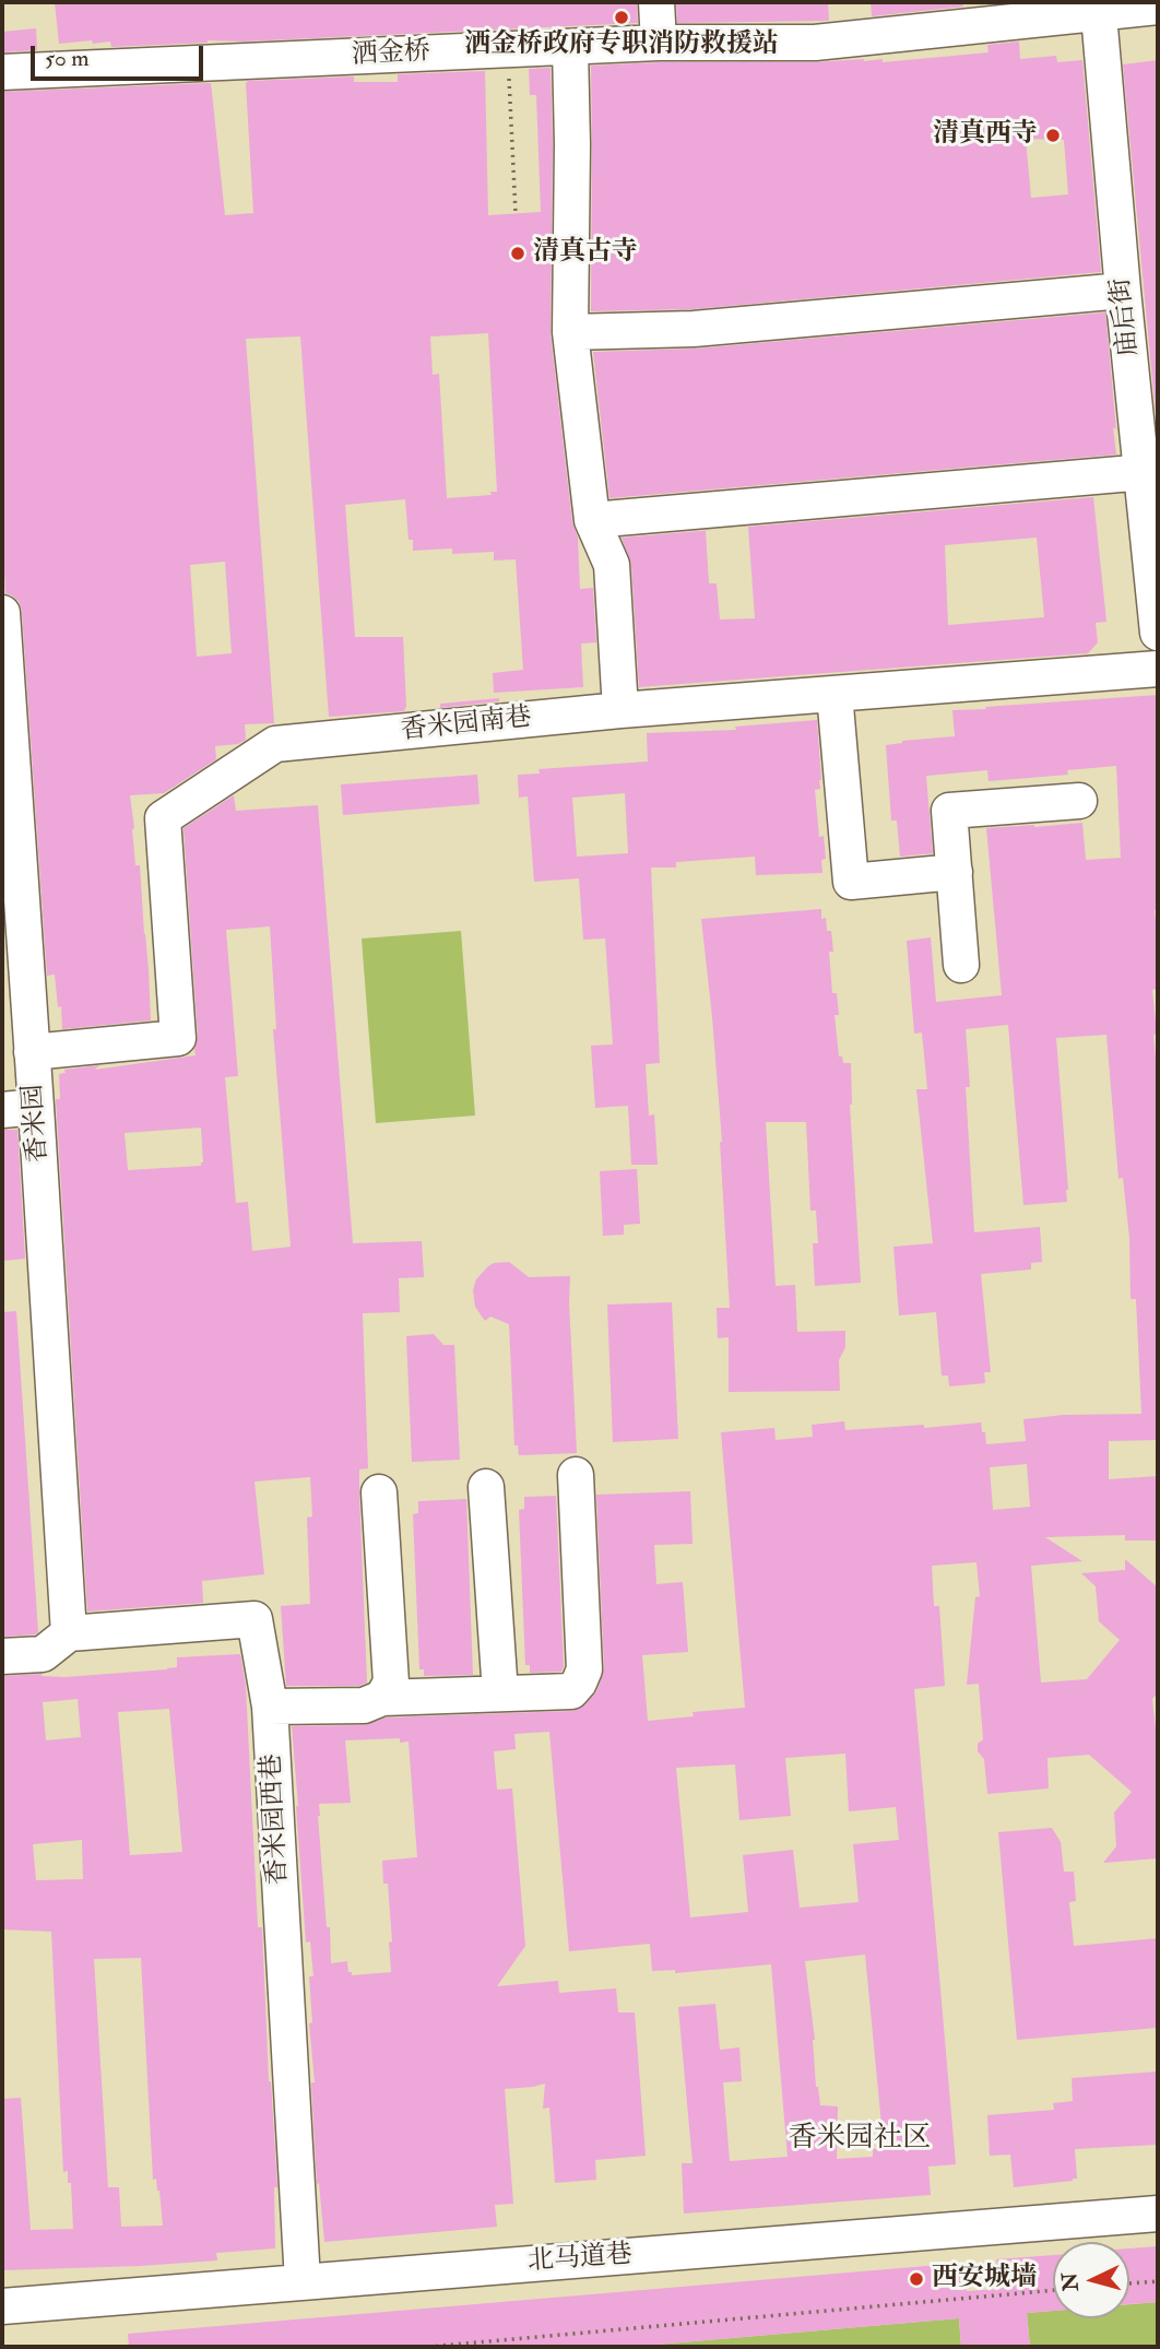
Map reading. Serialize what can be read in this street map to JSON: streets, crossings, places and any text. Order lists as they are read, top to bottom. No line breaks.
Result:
{"streets":{"street":["洒金桥","庙后街","香米园南巷","香米园","香米园西巷","北马道巷"]},"crossings":[["洒金桥","庙后街"],["香米园南巷","香米园"],["香米园","香米园西巷"],["香米园西巷","北马道巷"]],"districts":["香米园社区"],"places":["洒金桥政府专职消防救援站","清真西寺","清真古寺","西安城墙"],"scale_bar":"50 m","north":"left"}
